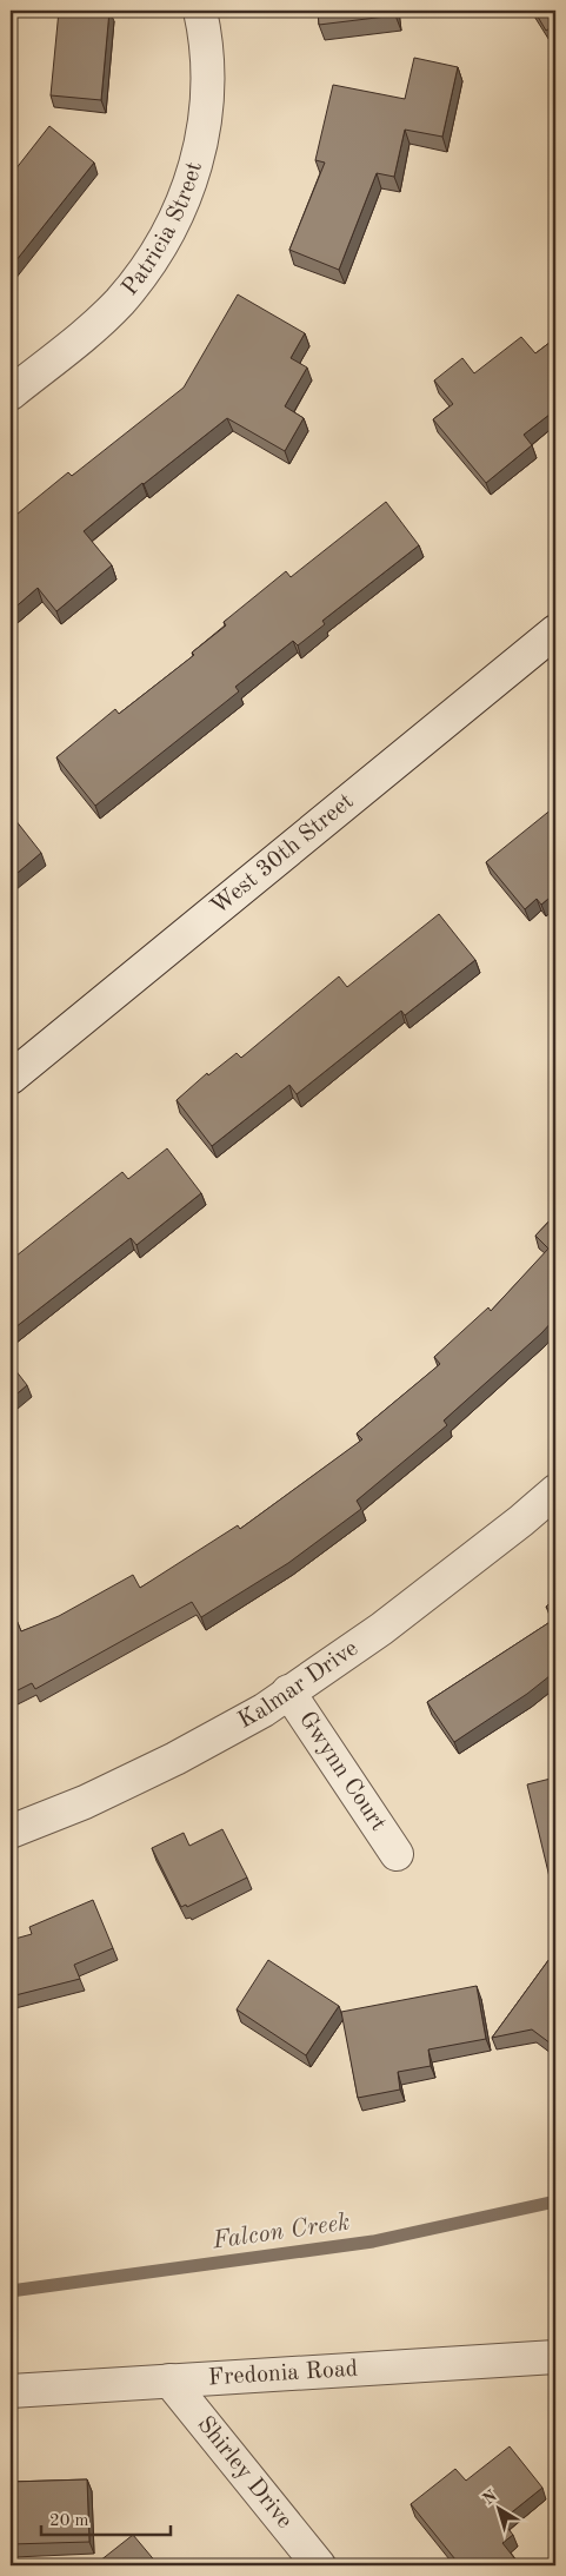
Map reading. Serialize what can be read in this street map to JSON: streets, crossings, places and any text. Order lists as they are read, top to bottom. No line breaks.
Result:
{"streets":{"street":["Patricia Street","West 30th Street","Kalmar Drive","Gwynn Court","Fredonia Road","Shirley Drive"]},"crossings":[["Kalmar Drive","Gwynn Court"],["Fredonia Road","Shirley Drive"]],"water":["Falcon Creek"],"scale_bar":"20 m","north":"top left"}
